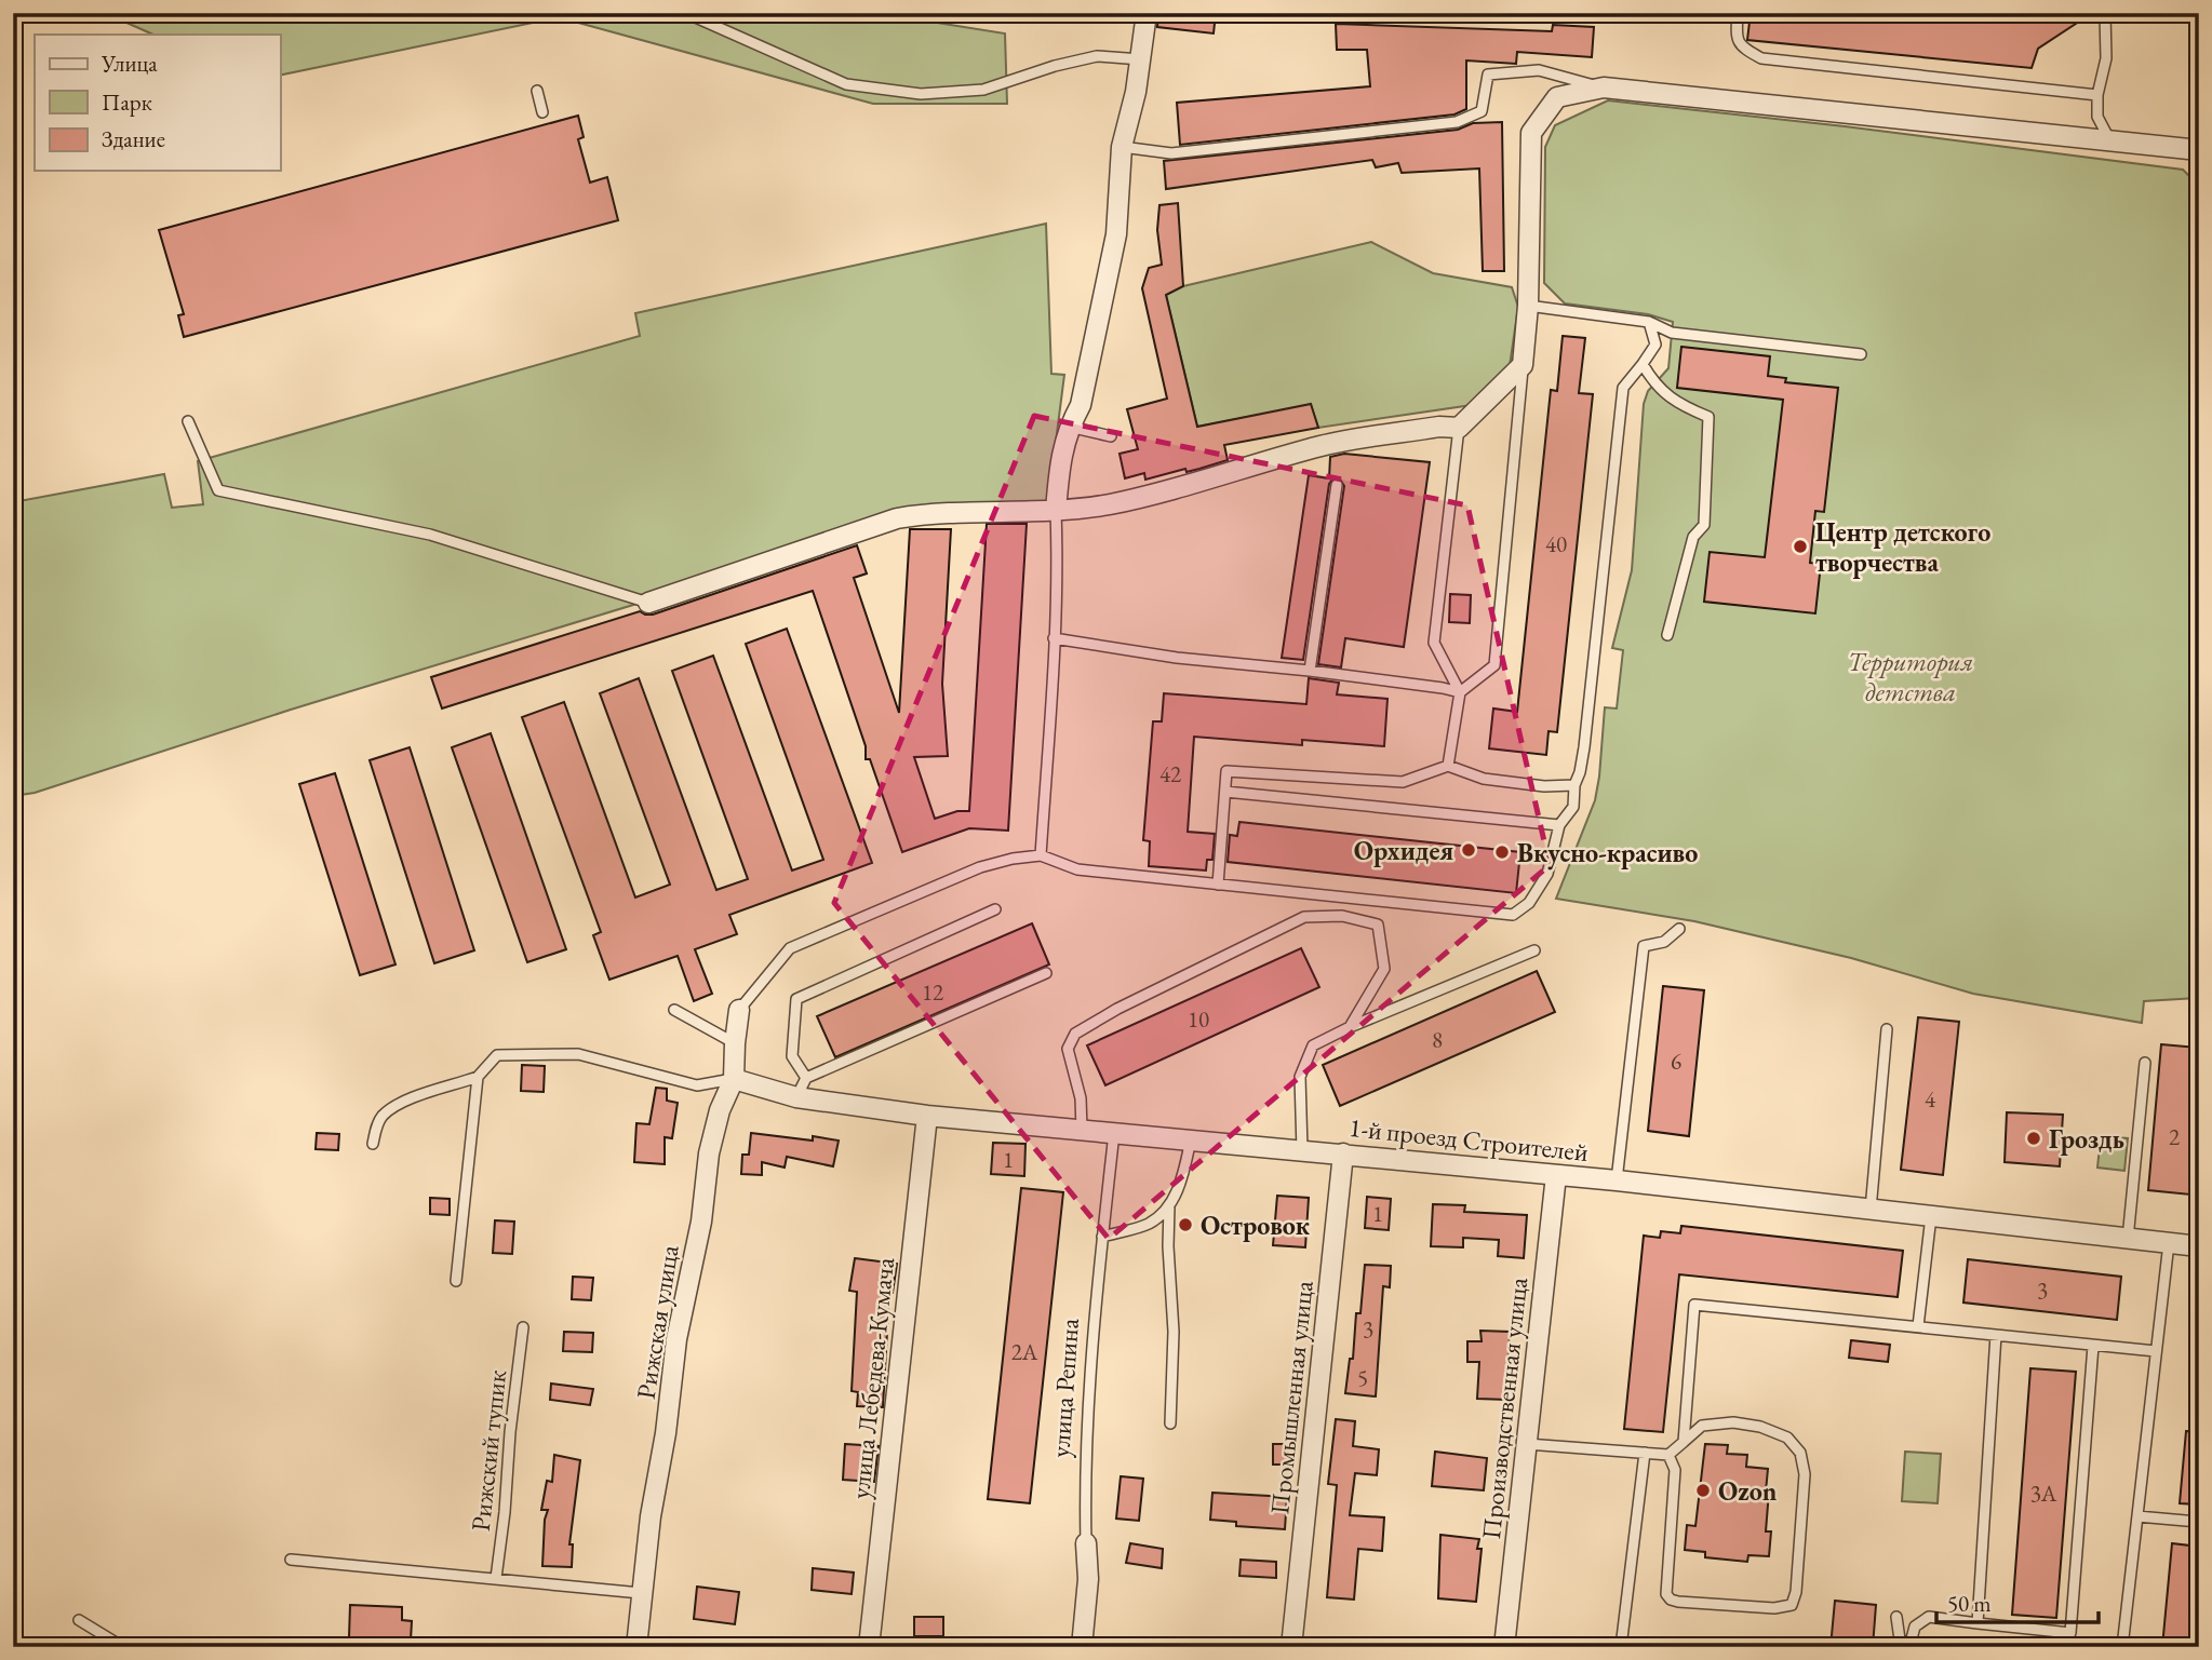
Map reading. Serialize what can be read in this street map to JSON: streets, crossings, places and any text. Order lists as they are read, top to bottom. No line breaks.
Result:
{"streets":{"street":["1-й проезд Строителей","Рижская улица","улица Лебедева-Кумача","улица Репина","Промышленная улица","Производственная улица"],"lane":["Рижский тупик"]},"crossings":[["1-й проезд Строителей","Рижская улица"],["1-й проезд Строителей","улица Лебедева-Кумача"],["1-й проезд Строителей","улица Репина"],["1-й проезд Строителей","Промышленная улица"],["1-й проезд Строителей","Производственная улица"]],"parks":["Территория детства"],"places":["Центр детского творчества","Орхидея","Вкусно-красиво","Гроздь","Островок","Ozon"],"house_numbers":["40","42","12","10","8","6","4","2","1","1","3","3","2А","5","3А"],"legend":["Улица","Парк","Здание"],"scale_bar":"50 m"}
